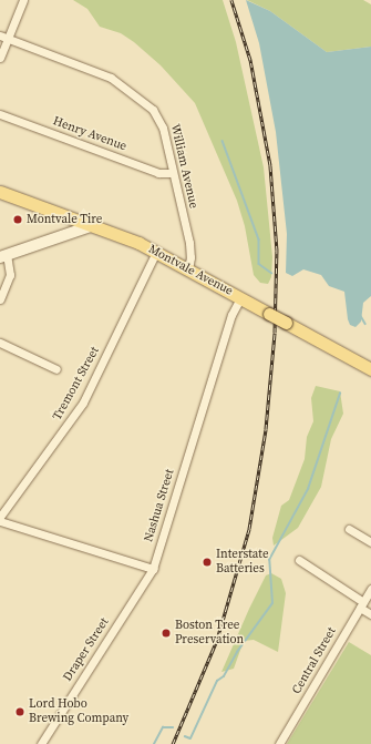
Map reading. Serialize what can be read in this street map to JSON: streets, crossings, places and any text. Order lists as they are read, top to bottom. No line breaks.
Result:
{"streets":{"main road":["Montvale Avenue"],"street":["Henry Avenue","William Avenue","Tremont Street","Nashua Street","Draper Street","Central Street"]},"crossings":[["Henry Avenue","William Avenue"],["William Avenue","Montvale Avenue"],["Montvale Avenue","Tremont Street"],["Montvale Avenue","Nashua Street"],["Nashua Street","Draper Street"]],"places":["Montvale Tire","Interstate Batteries","Boston Tree Preservation","Lord Hobo Brewing Company"]}
